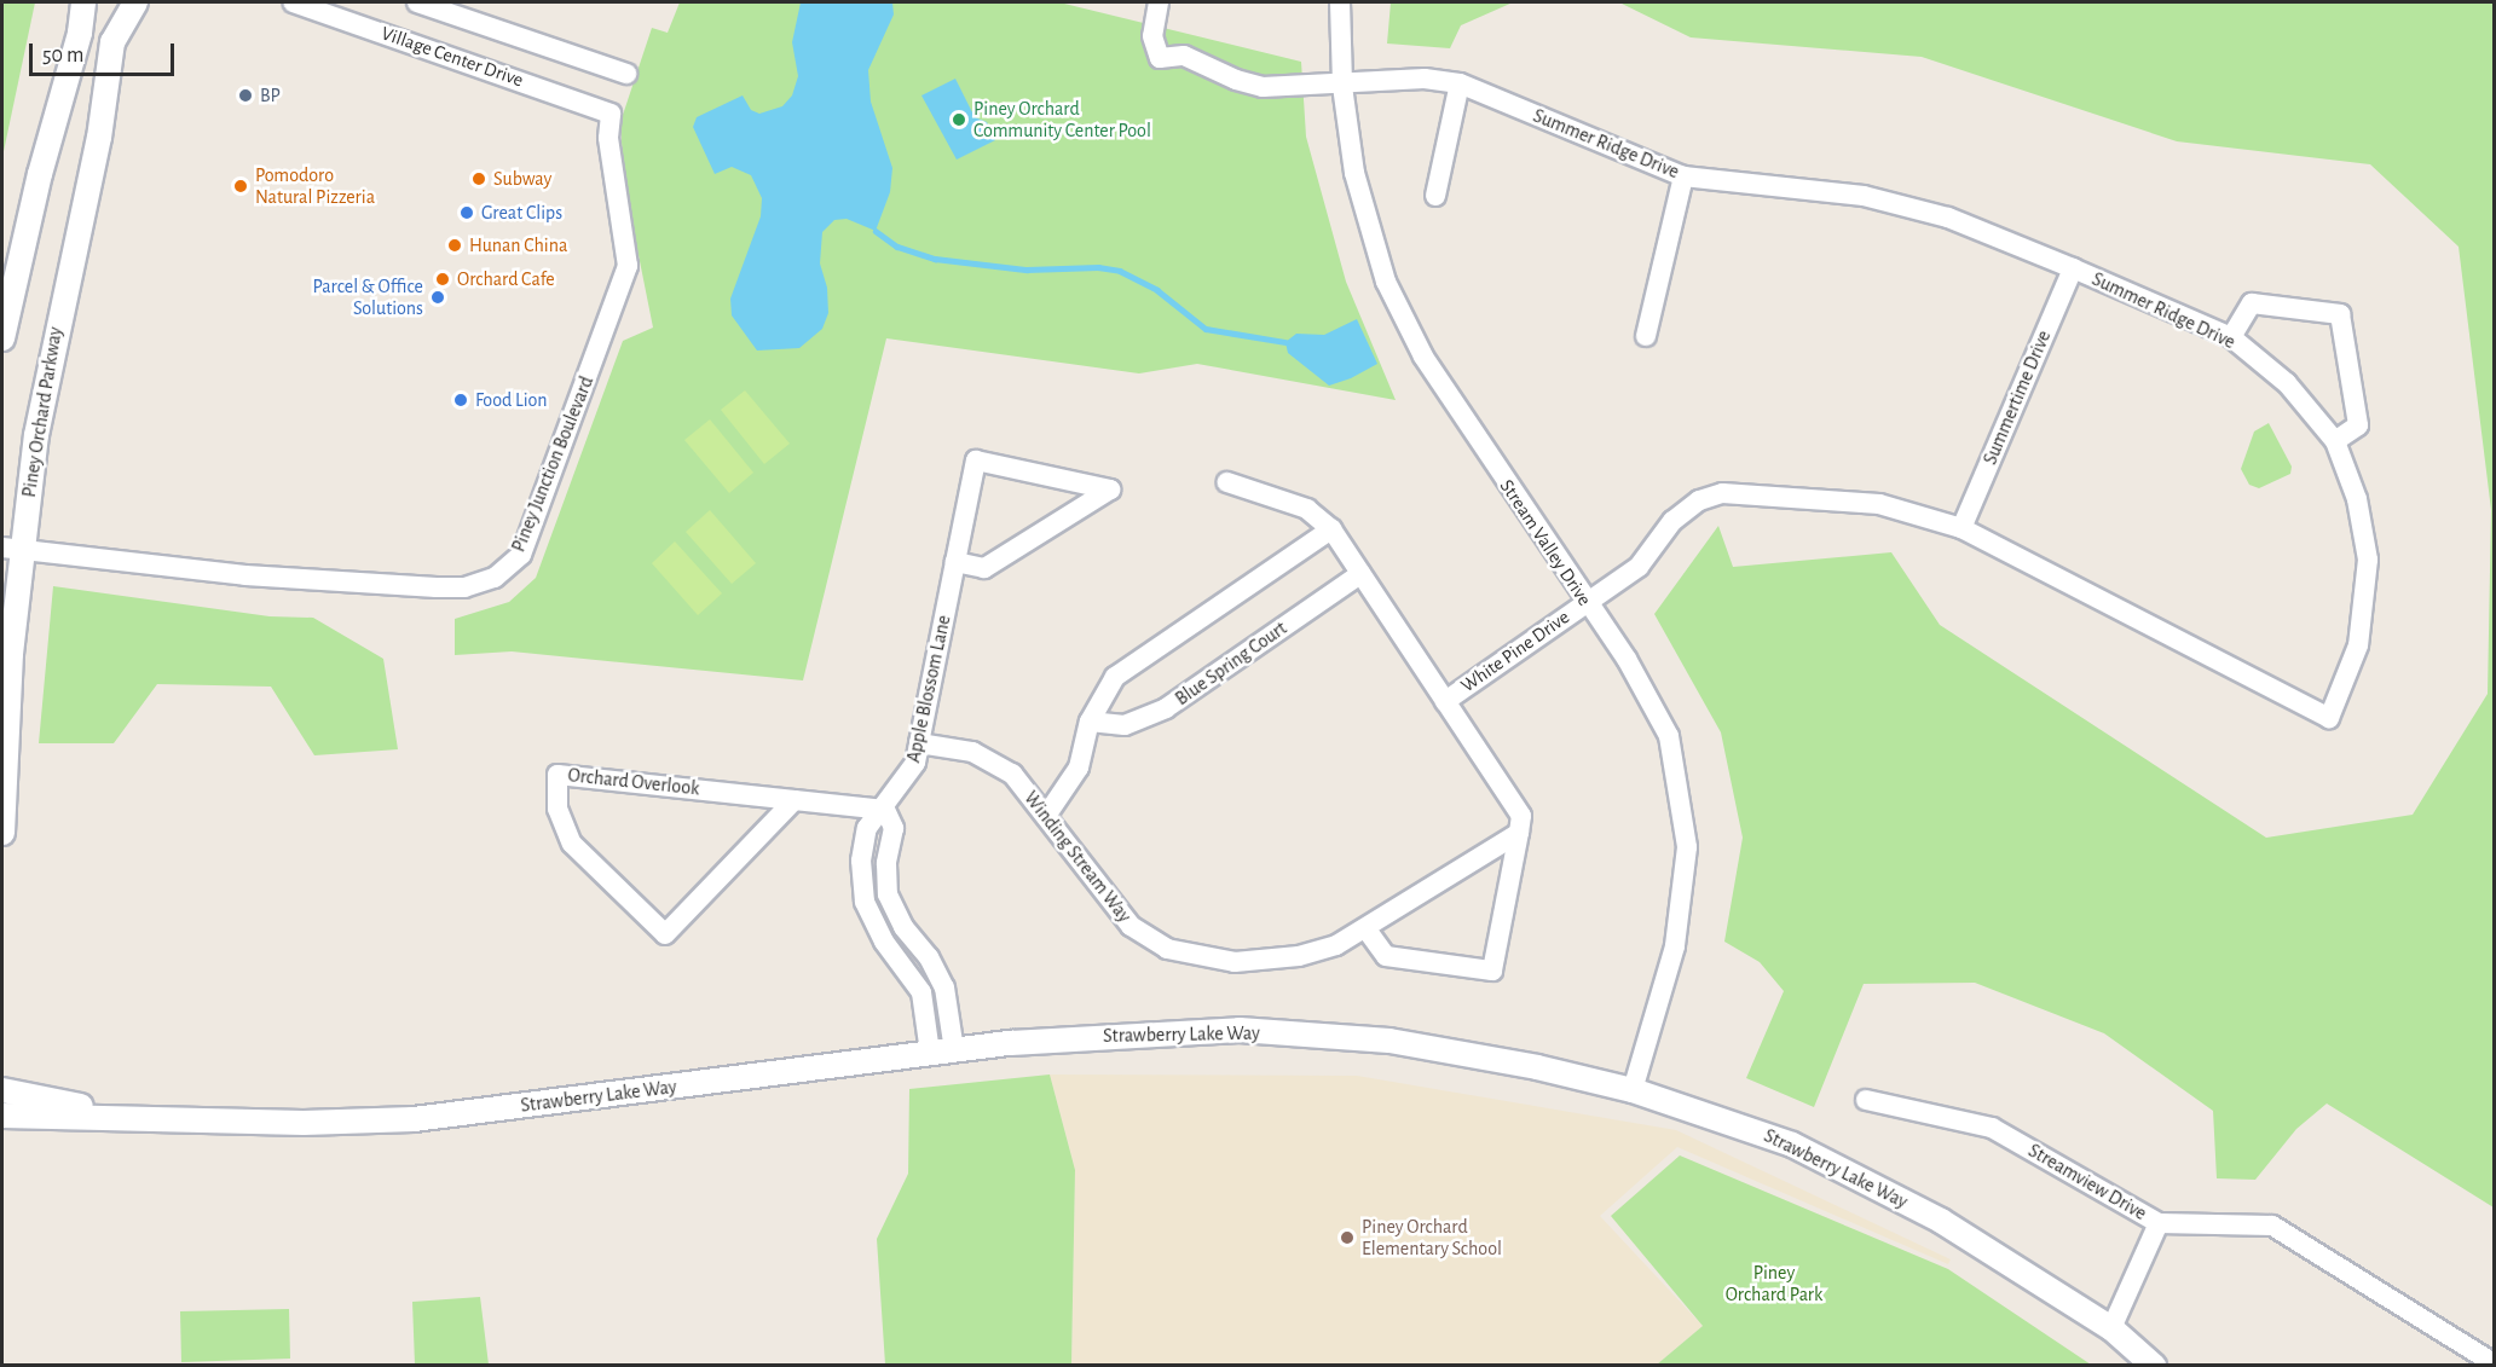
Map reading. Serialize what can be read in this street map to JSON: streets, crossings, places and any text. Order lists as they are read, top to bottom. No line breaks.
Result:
{"streets":{"street":["Village Center Drive","Summer Ridge Drive","Summertime Drive","Piney Orchard Parkway","Piney Junction Boulevard","Stream Valley Drive","White Pine Drive","Blue Spring Court","Apple Blossom Lane","Orchard Overlook","Winding Stream Way","Strawberry Lake Way","Streamview Drive"]},"crossings":[["Village Center Drive","Piney Junction Boulevard"],["Summer Ridge Drive","Summertime Drive"],["Summer Ridge Drive","Stream Valley Drive"],["Summer Ridge Drive","White Pine Drive"],["Piney Orchard Parkway","Piney Junction Boulevard"],["Stream Valley Drive","White Pine Drive"],["Stream Valley Drive","Strawberry Lake Way"],["Apple Blossom Lane","Orchard Overlook"],["Apple Blossom Lane","Winding Stream Way"],["Apple Blossom Lane","Strawberry Lake Way"]],"parks":["Piney Orchard Park"],"places":["BP","Piney Orchard Community Center Pool","Subway","Pomodoro Natural Pizzeria","Great Clips","Hunan China","Orchard Cafe","Parcel & Office Solutions","Food Lion","Piney Orchard Elementary School"],"scale_bar":"50 m"}
